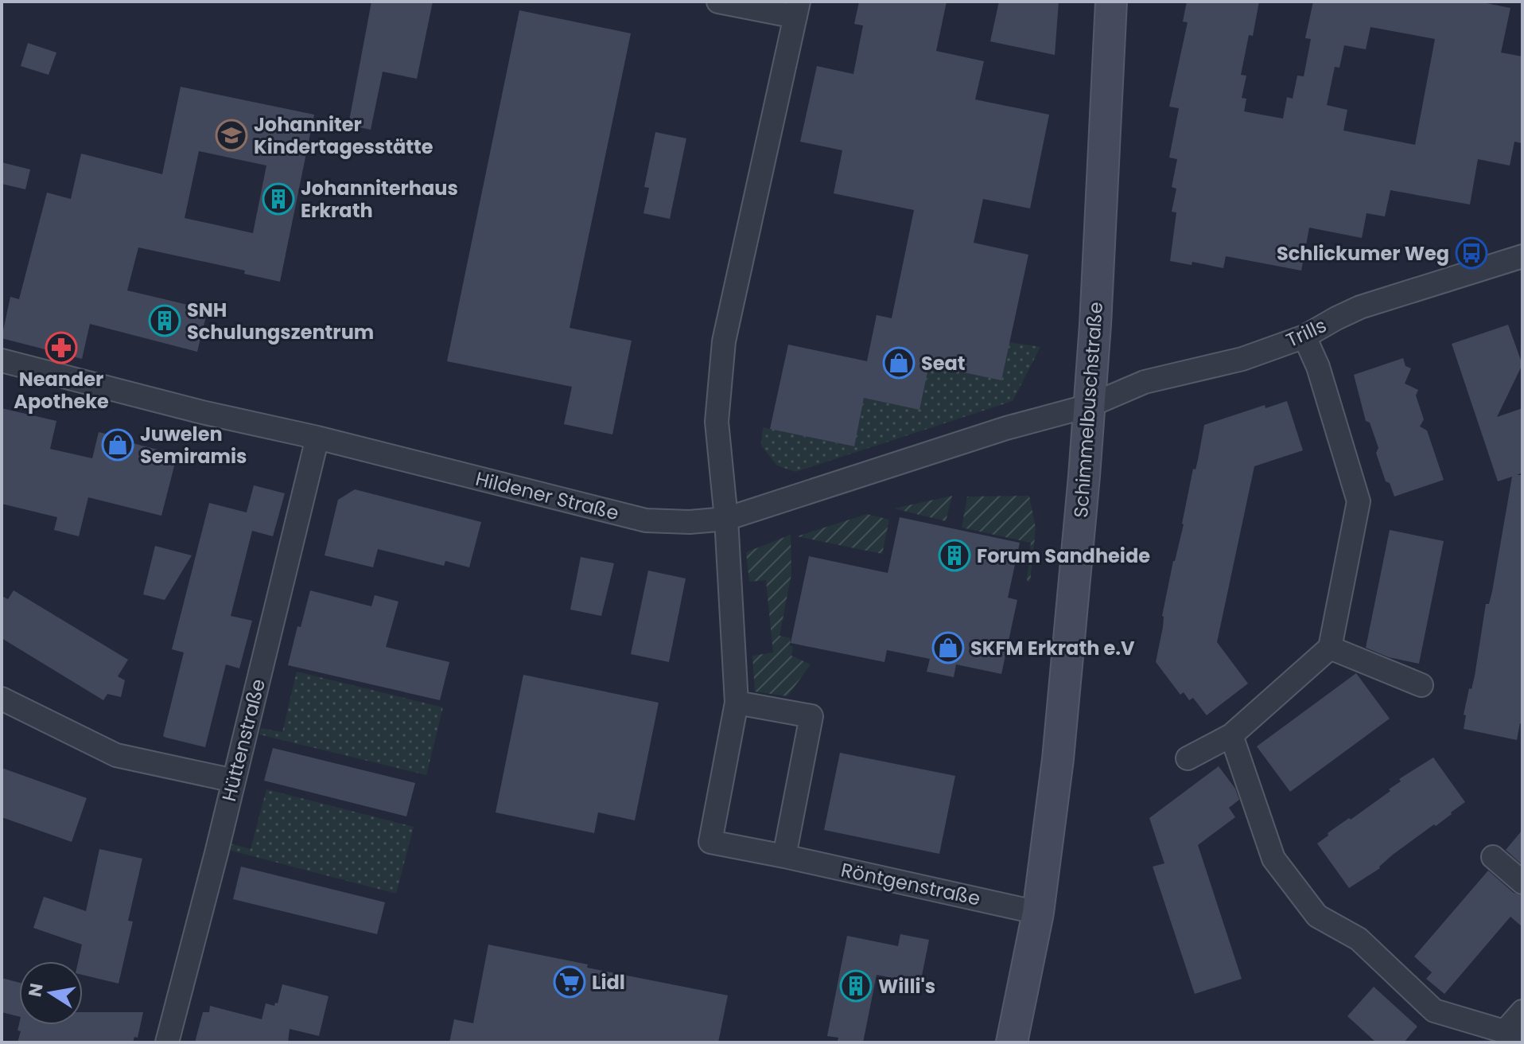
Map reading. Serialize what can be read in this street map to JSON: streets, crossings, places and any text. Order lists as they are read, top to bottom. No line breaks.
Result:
{"streets":{"main road":["Schimmelbuschstraße"],"street":["Trills","Hildener Straße","Hüttenstraße","Röntgenstraße"]},"crossings":[["Trills","Schimmelbuschstraße"],["Trills","Hildener Straße"],["Schimmelbuschstraße","Hildener Straße"],["Schimmelbuschstraße","Röntgenstraße"],["Hildener Straße","Hüttenstraße"],["Hildener Straße","Röntgenstraße"]],"places":{"school or university":["Johanniter Kindertagesstätte"],"building":["Johanniterhaus Erkrath","SNH Schulungszentrum","Forum Sandheide","Willi's"],"bus stop":["Schlickumer Weg"],"pharmacy":["Neander Apotheke"],"shop":["Seat","Juwelen Semiramis","SKFM Erkrath e.V"],"supermarket":["Lidl"]},"north":"left"}
